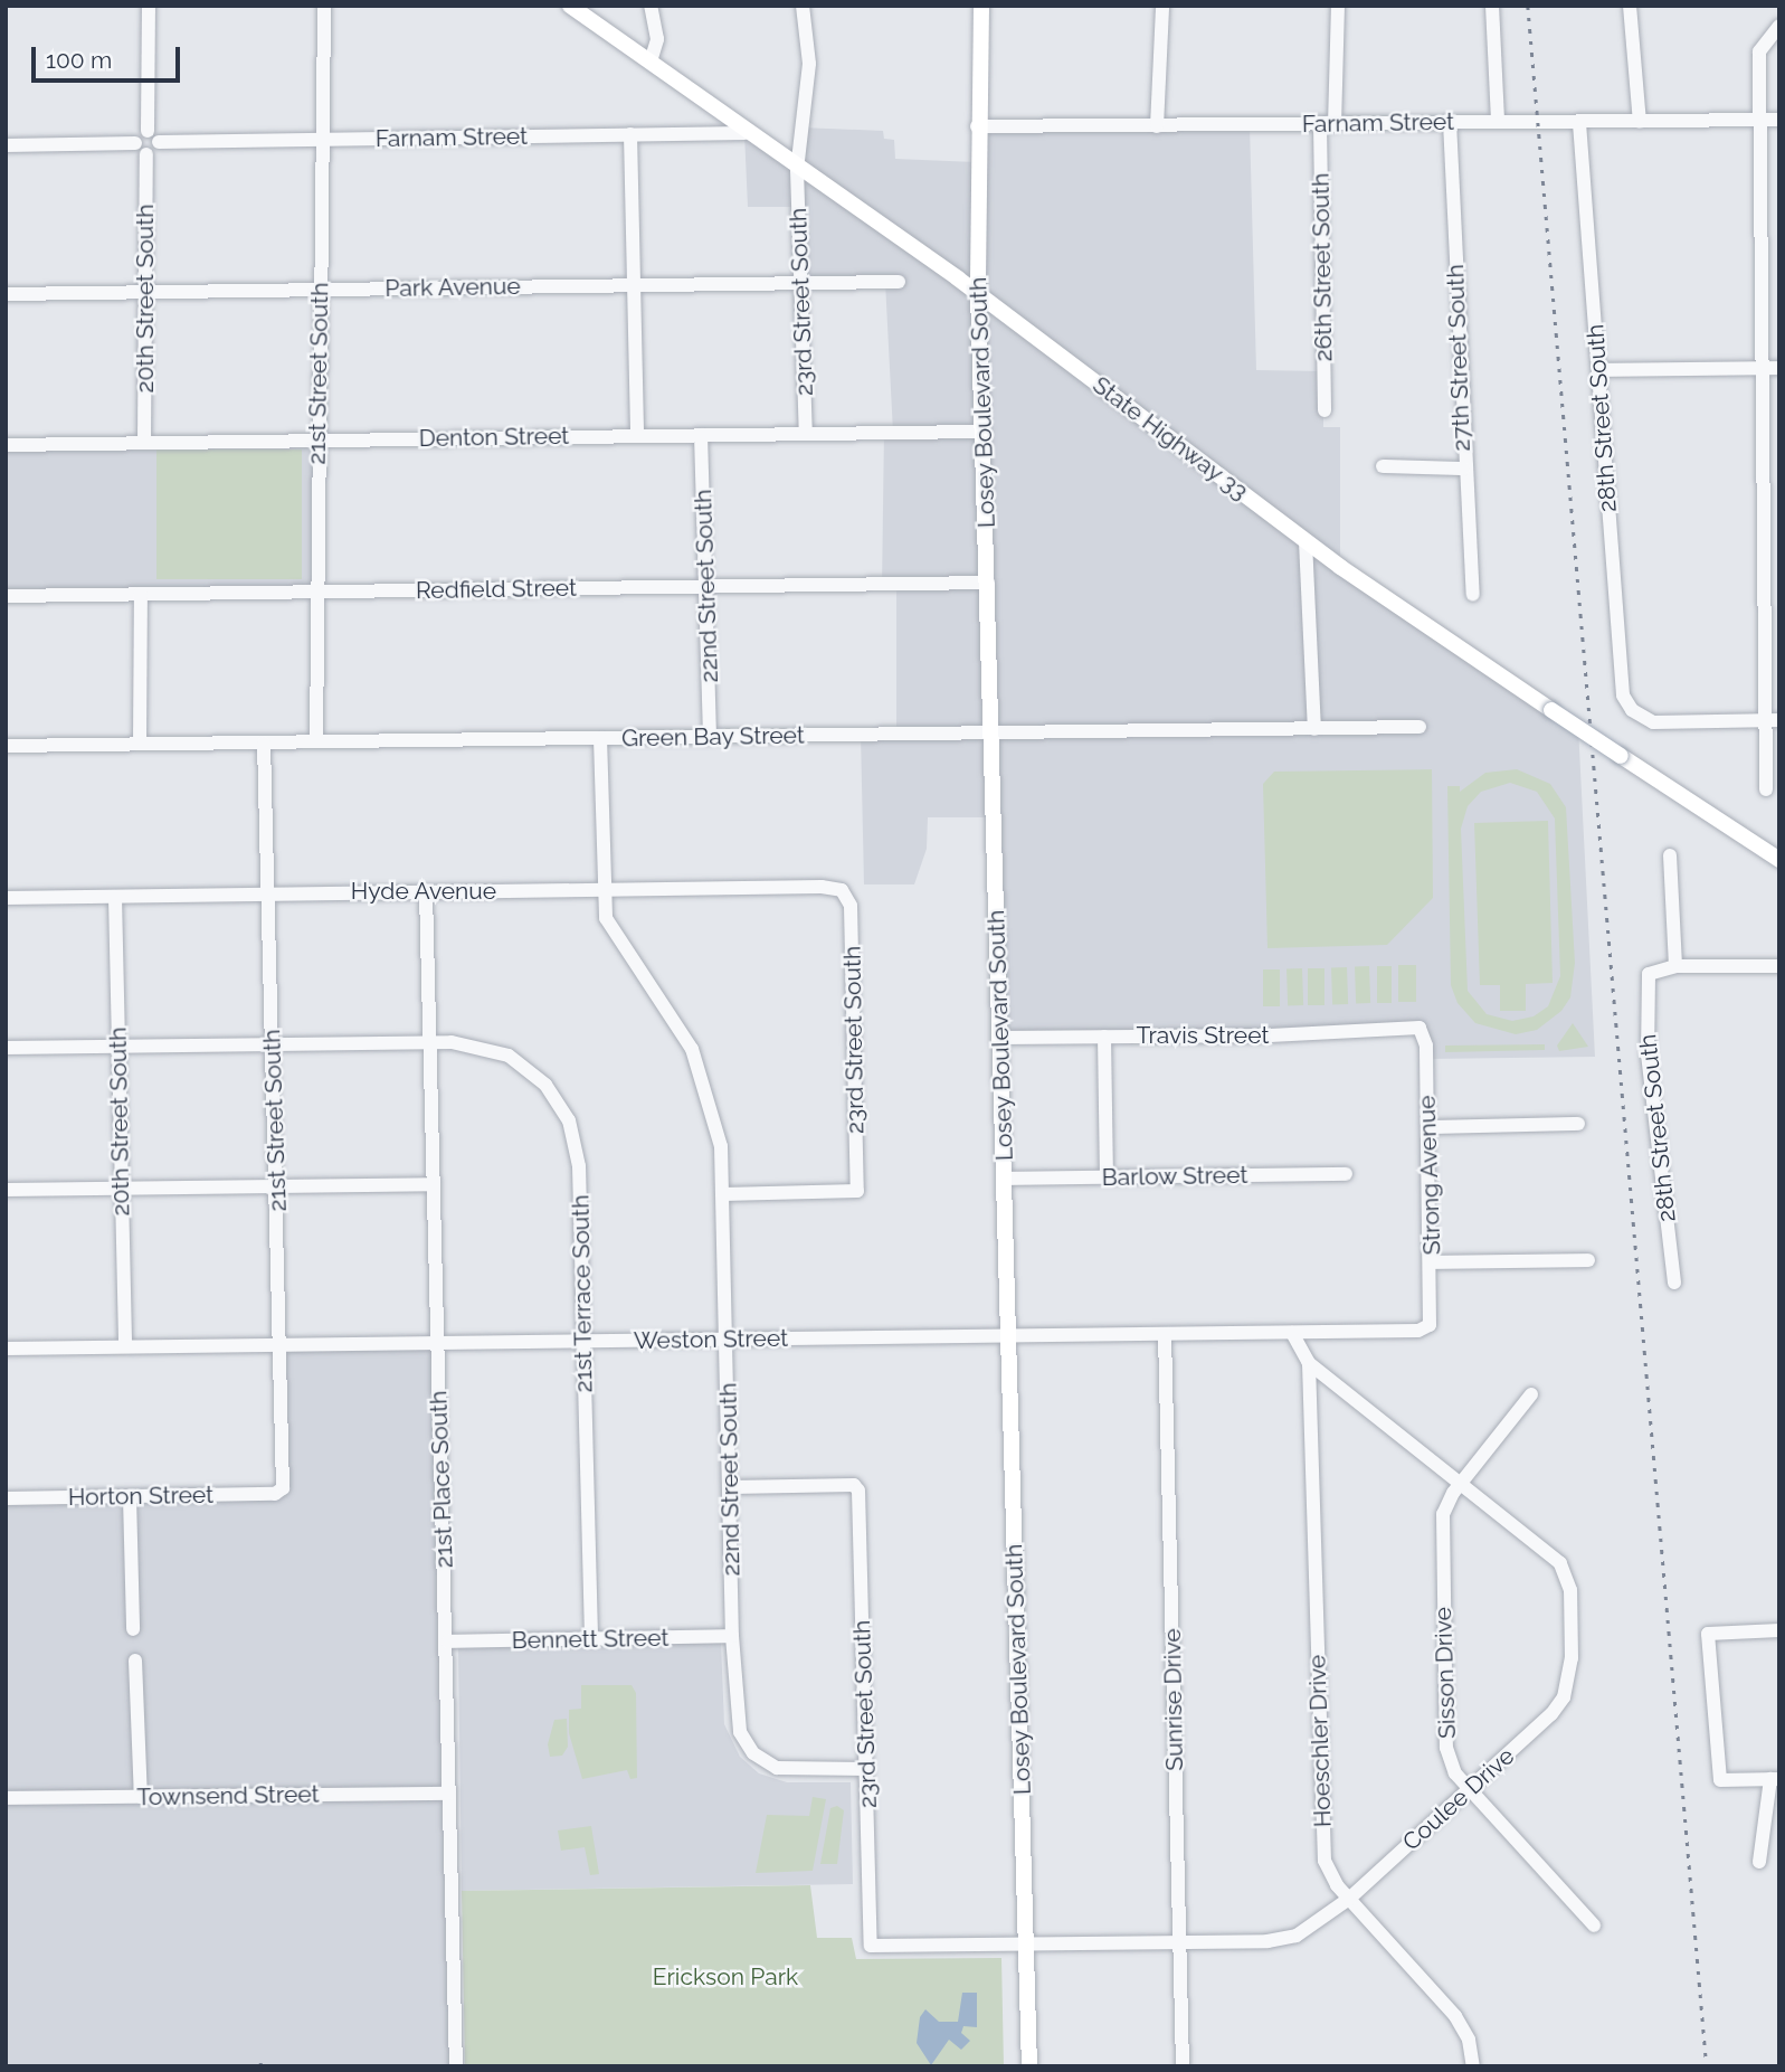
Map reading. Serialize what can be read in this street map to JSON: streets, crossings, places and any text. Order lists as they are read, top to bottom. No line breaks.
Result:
{"streets":{"main road":["Losey Boulevard South","State Highway 33"],"street":["Farnam Street","26th Street South","Park Avenue","20th Street South","23rd Street South","27th Street South","21st Street South","28th Street South","Denton Street","22nd Street South","Redfield Street","Green Bay Street","Hyde Avenue","Travis Street","Strong Avenue","Barlow Street","21st Terrace South","Weston Street","21st Place South","Horton Street","Bennett Street","Sisson Drive","Sunrise Drive","Hoeschler Drive","Townsend Street","Coulee Drive"]},"crossings":[["Farnam Street","26th Street South"],["Farnam Street","27th Street South"],["Farnam Street","21st Street South"],["Farnam Street","Losey Boulevard South"],["Farnam Street","28th Street South"],["Farnam Street","State Highway 33"],["Park Avenue","20th Street South"],["Park Avenue","23rd Street South"],["Park Avenue","21st Street South"],["20th Street South","Denton Street"],["20th Street South","Hyde Avenue"],["20th Street South","Weston Street"],["23rd Street South","Denton Street"],["23rd Street South","State Highway 33"],["23rd Street South","22nd Street South"],["23rd Street South","Hyde Avenue"],["23rd Street South","Coulee Drive"],["21st Street South","Denton Street"],["21st Street South","Redfield Street"],["21st Street South","Green Bay Street"],["21st Street South","Hyde Avenue"],["21st Street South","Weston Street"],["21st Street South","Horton Street"],["Losey Boulevard South","Denton Street"],["Losey Boulevard South","State Highway 33"],["Losey Boulevard South","Redfield Street"],["Losey Boulevard South","Green Bay Street"],["Losey Boulevard South","Travis Street"],["Losey Boulevard South","Barlow Street"],["Losey Boulevard South","Weston Street"],["Losey Boulevard South","Coulee Drive"],["Denton Street","22nd Street South"],["22nd Street South","Redfield Street"],["22nd Street South","Green Bay Street"],["22nd Street South","Hyde Avenue"],["22nd Street South","Weston Street"],["22nd Street South","Bennett Street"],["Hyde Avenue","21st Place South"],["Travis Street","Strong Avenue"],["Strong Avenue","Weston Street"],["21st Terrace South","Weston Street"],["21st Terrace South","21st Place South"],["21st Terrace South","Bennett Street"],["Weston Street","21st Place South"],["Weston Street","Sunrise Drive"],["Weston Street","Coulee Drive"],["21st Place South","Bennett Street"],["21st Place South","Townsend Street"],["Sisson Drive","Coulee Drive"],["Sunrise Drive","Coulee Drive"],["Hoeschler Drive","Coulee Drive"]],"parks":["Erickson Park"],"scale_bar":"100 m"}
